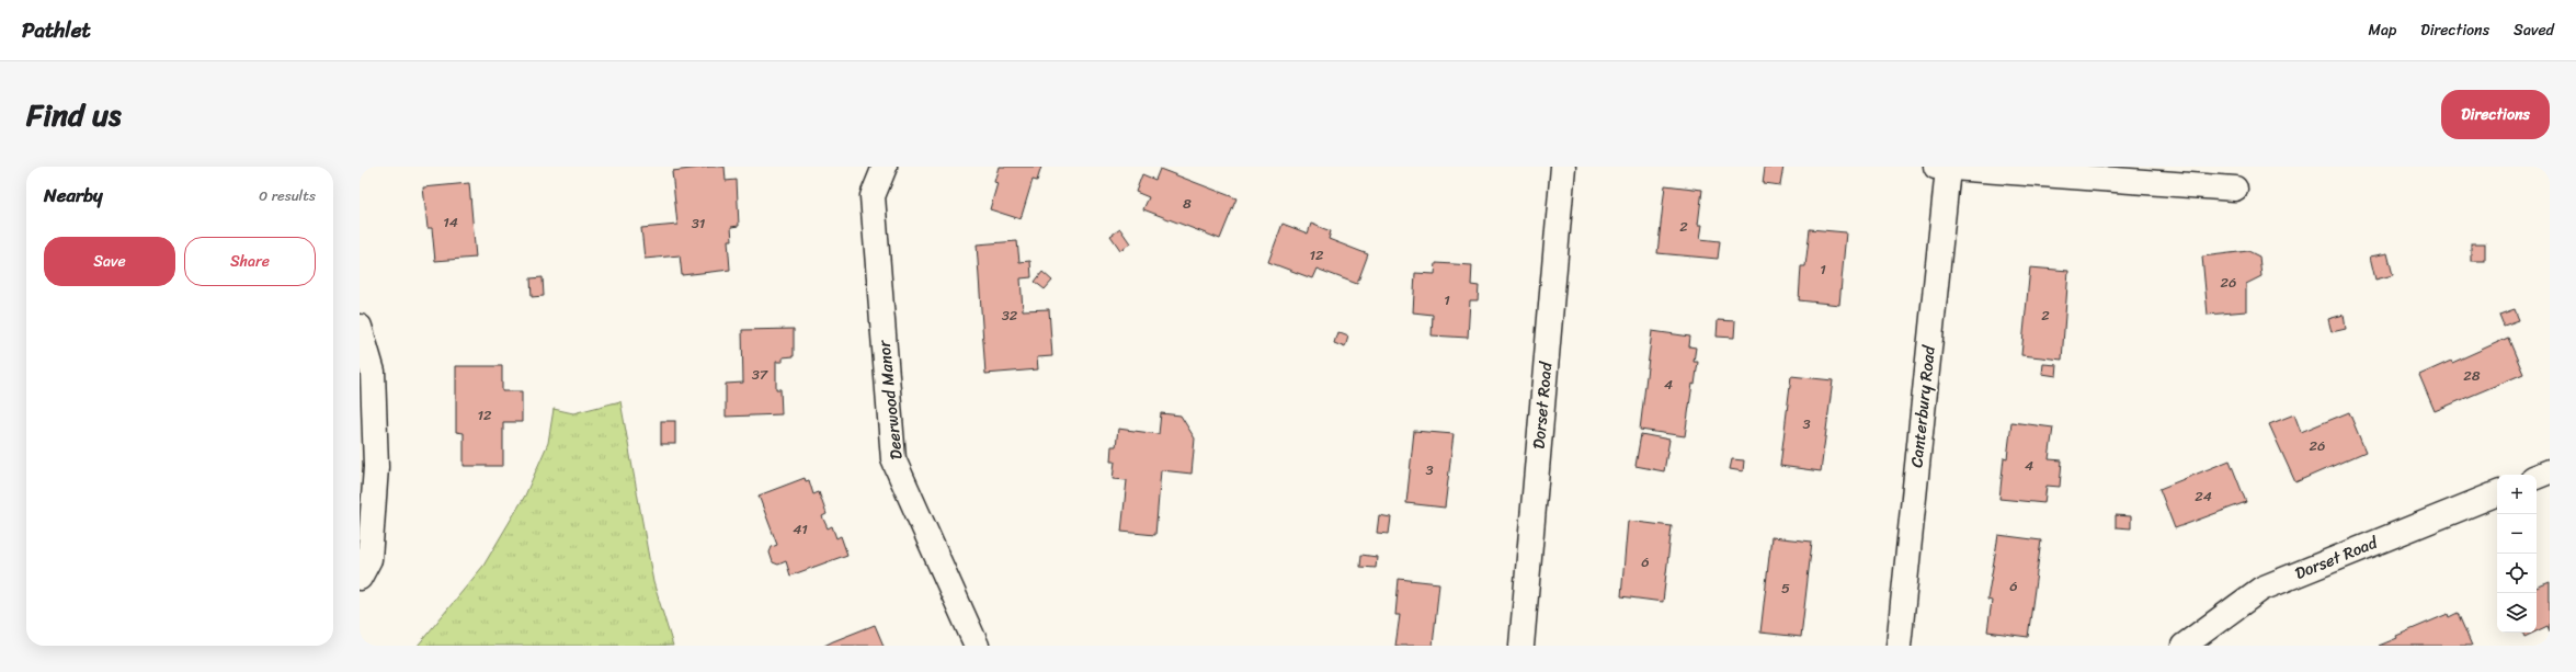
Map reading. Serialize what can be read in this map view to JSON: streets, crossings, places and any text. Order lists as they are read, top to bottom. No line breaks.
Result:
{"streets":{"street":["Deerwood Manor","Dorset Road","Canterbury Road"]},"house_numbers":["8","14","31","2","12","1","26","1","32","2","37","28","4","12","3","26","4","3","24","41","6","6","5"],"page":{"header":"Pathlet","nav":["Map","Directions","Saved"],"title":"Find us","buttons":["Directions",["Save","Share"]],"heading":["Nearby","0 results"],"map_buttons":["+","−"]}}
